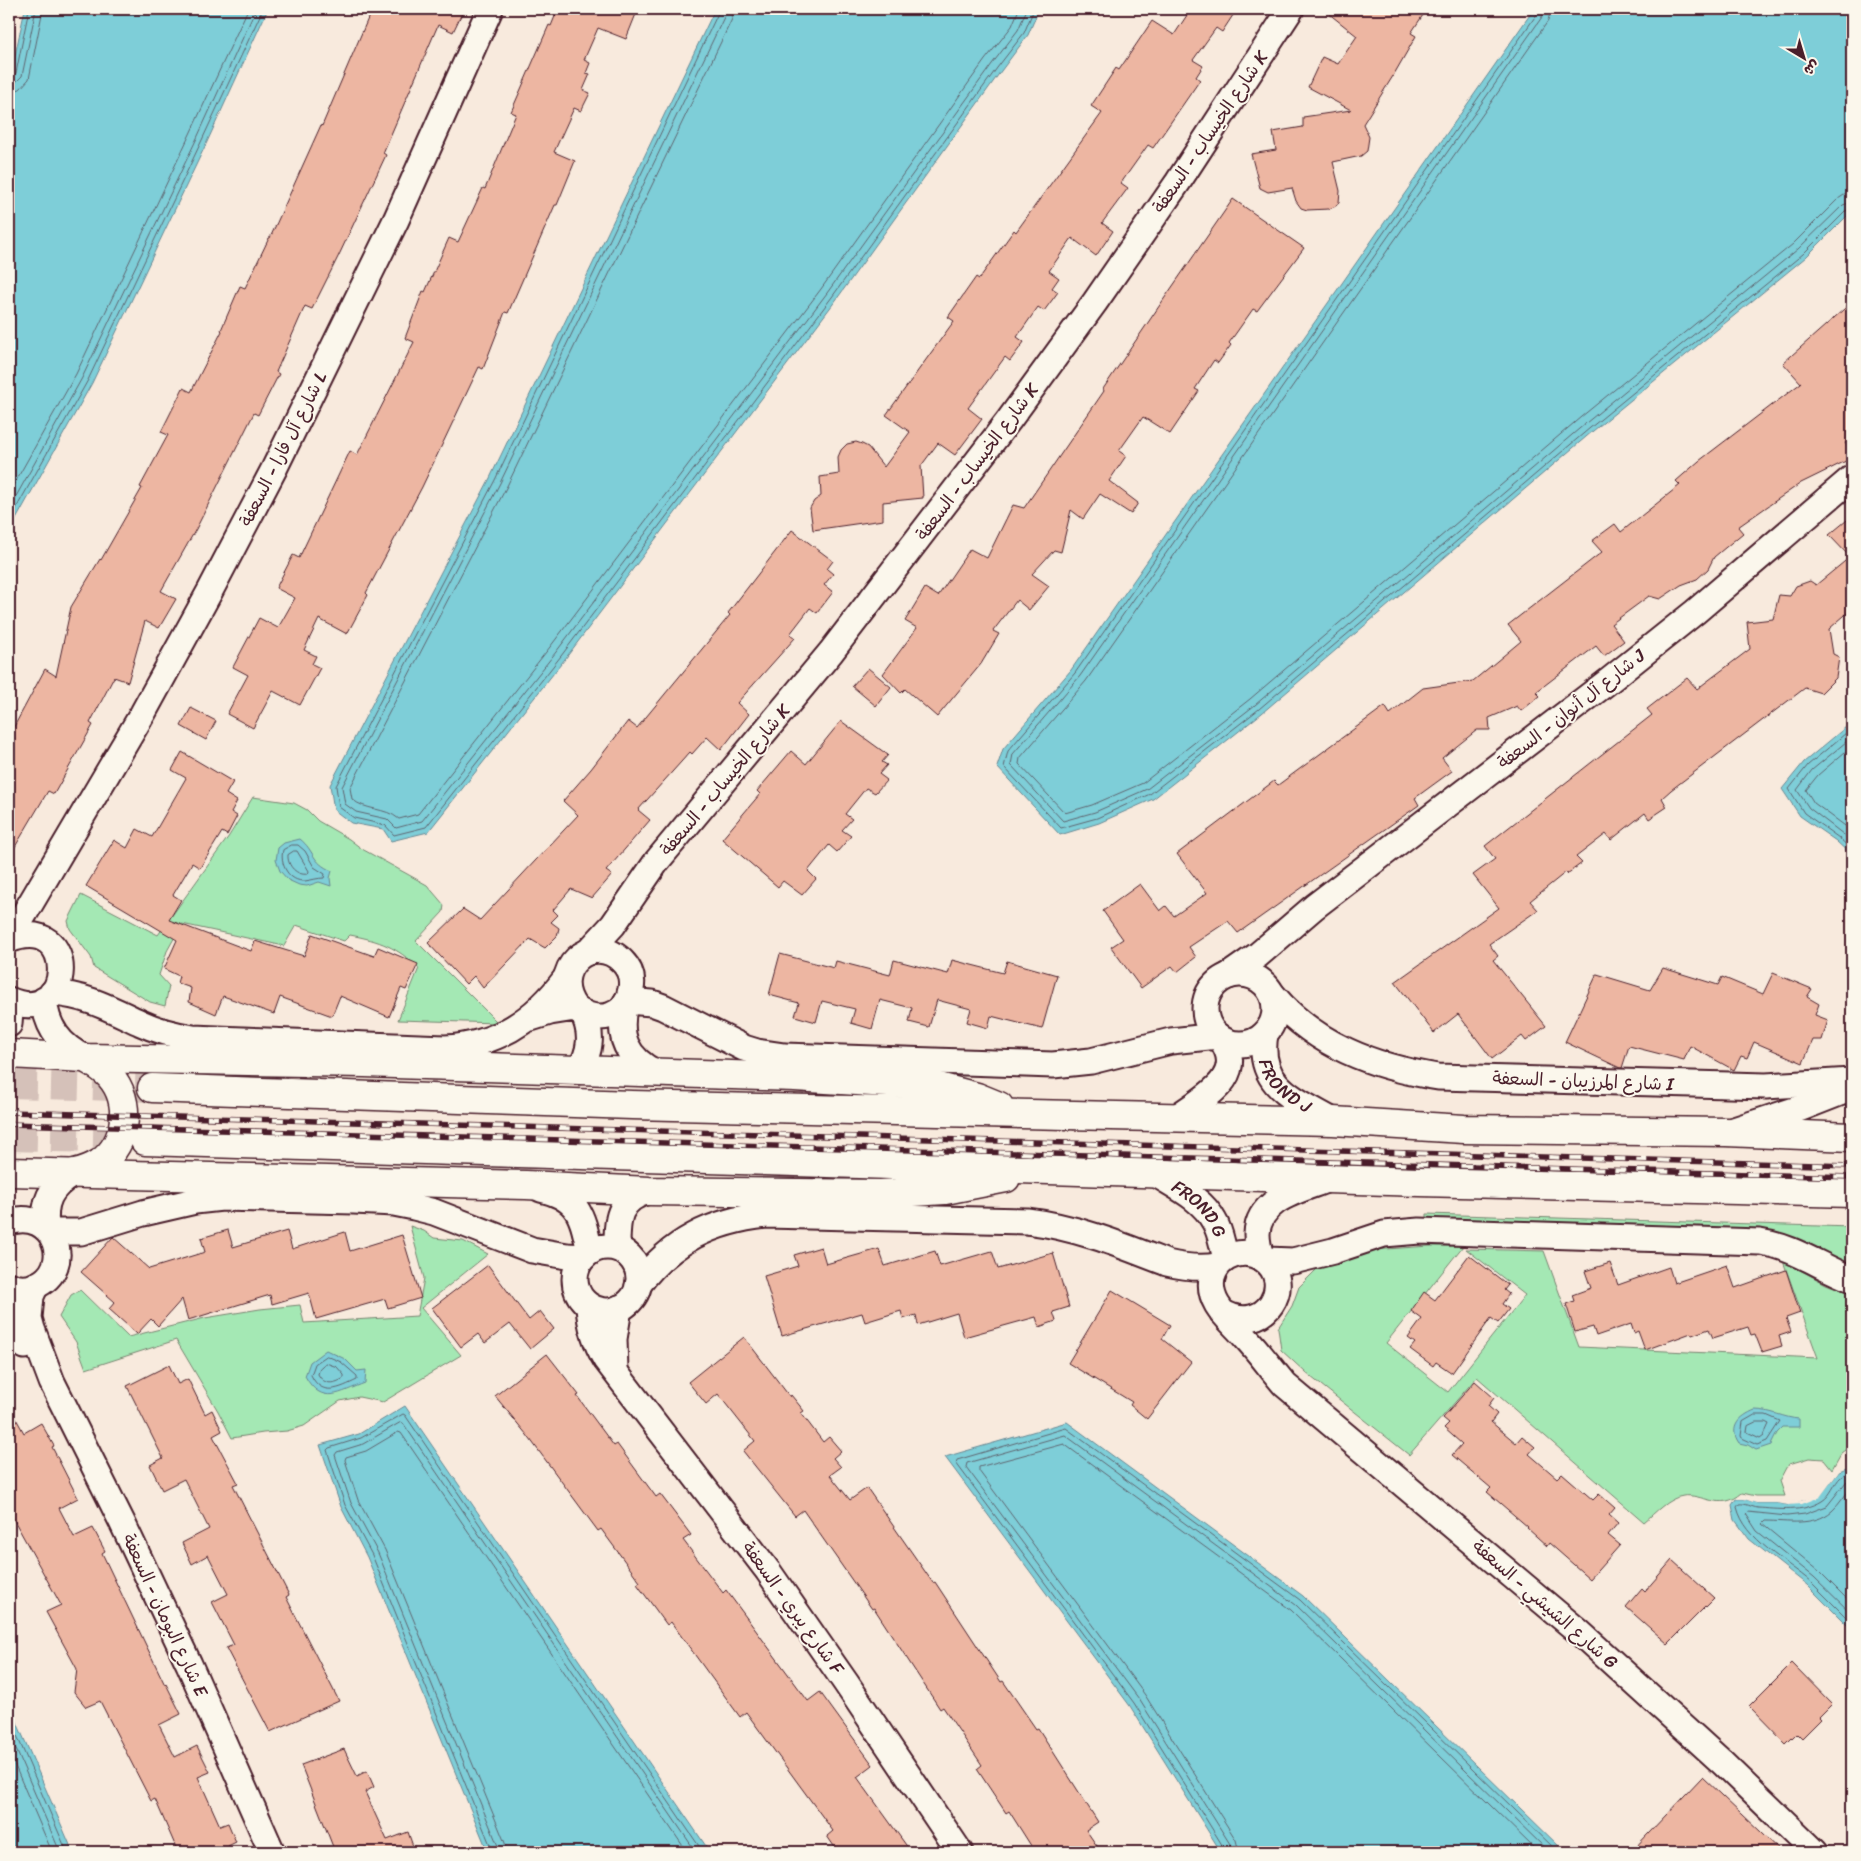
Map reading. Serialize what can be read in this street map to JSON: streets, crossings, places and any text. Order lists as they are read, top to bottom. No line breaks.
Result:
{"streets":{"street":["شارع الخيساب - السعفة K","شارع آل فارا - السعفة L","شارع آل أنوان - السعفة J","شارع المرزيبان - السعفة I","FROND J","FROND G","شارع الشيشي - السعفة G","شارع يبري - السعفة F","شارع البومان - السعفة E"]},"crossings":[["شارع آل أنوان - السعفة J","شارع المرزيبان - السعفة I"],["شارع آل أنوان - السعفة J","FROND J"],["شارع المرزيبان - السعفة I","FROND J"],["FROND G","شارع الشيشي - السعفة G"]],"north":"bottom right"}
